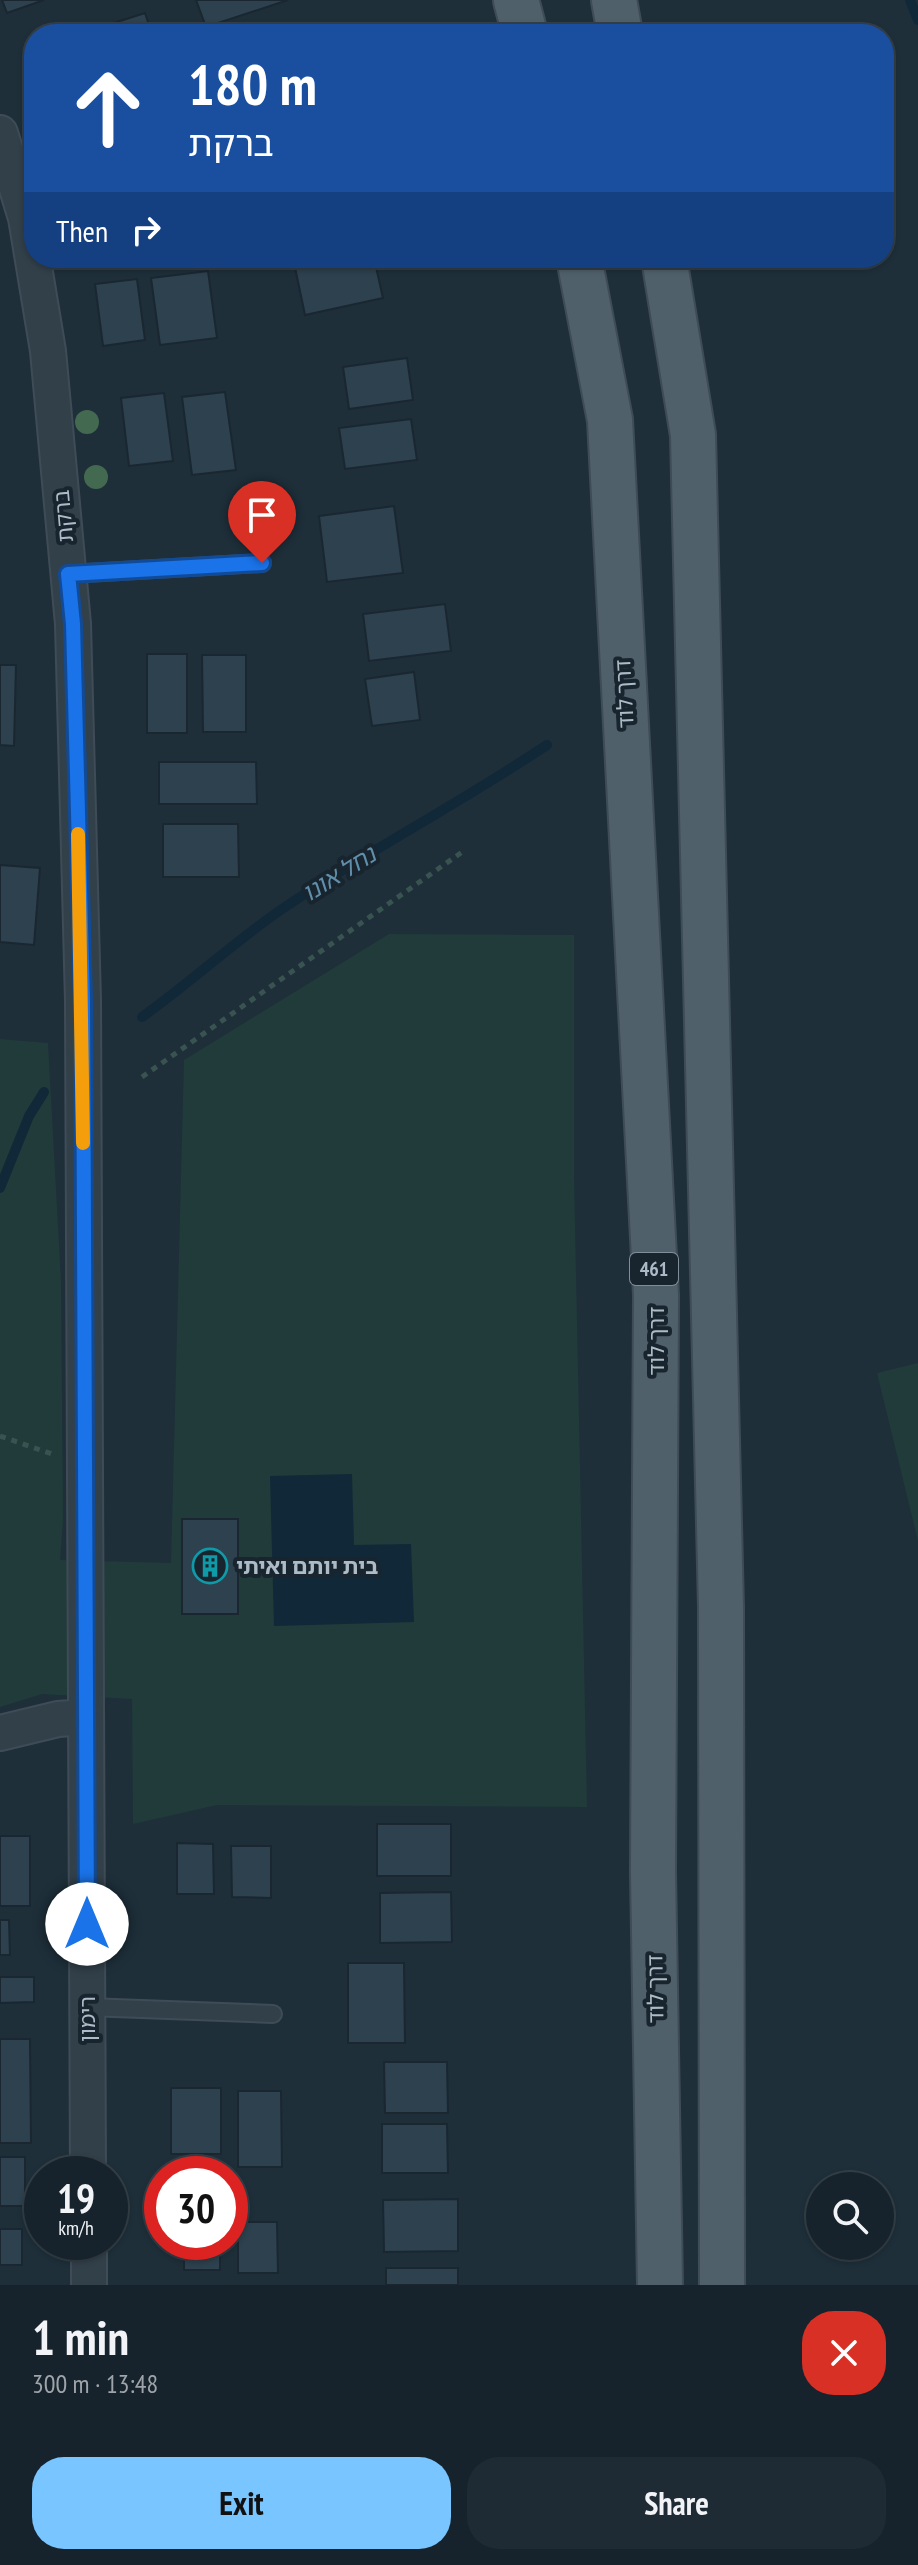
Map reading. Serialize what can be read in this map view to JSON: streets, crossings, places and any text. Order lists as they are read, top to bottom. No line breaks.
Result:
{"streets":{"main road":["דרך לוד","461"],"street":["ברקת","רימון"]},"crossings":[["ברקת","רימון"]],"water":["נחל אונו"],"places":{"building":["בית יותם ואיתי"]},"page":{"turn":["180 m","ברקת"],"then":"Then","speed":"19 km/h","limit":"30","heading":["1 min","300 m · 13:48"],"buttons":["Exit","Share"]}}
